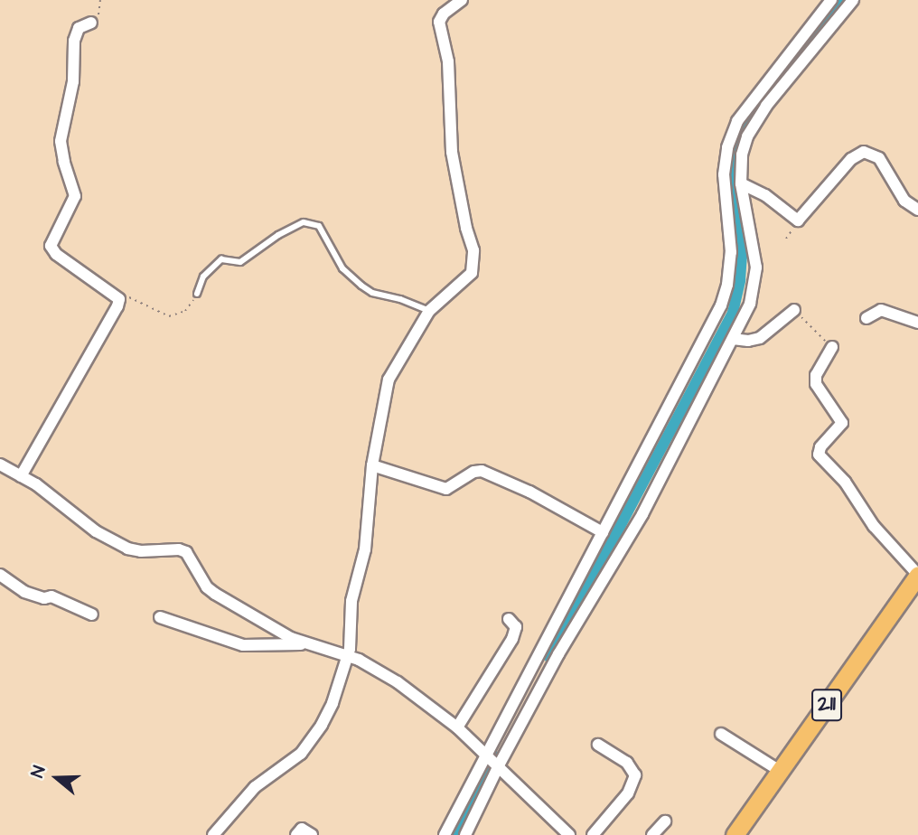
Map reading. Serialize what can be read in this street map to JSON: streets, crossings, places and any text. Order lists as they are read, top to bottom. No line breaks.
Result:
{"streets":{"main road":["211"]},"north":"left"}
